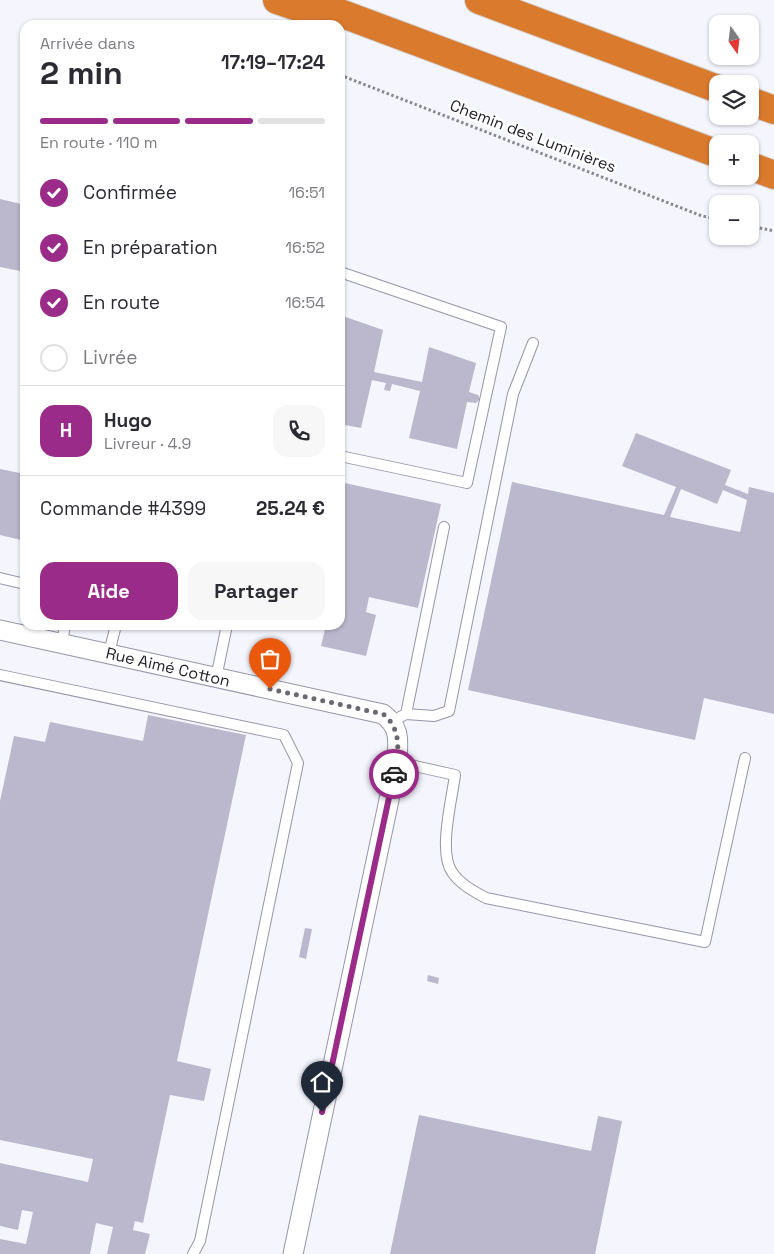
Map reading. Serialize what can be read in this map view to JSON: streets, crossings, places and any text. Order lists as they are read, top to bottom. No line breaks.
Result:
{"streets":{"street":["Rue Aimé Cotton"],"path":["Chemin des Luminières"]},"north":"bottom","page":{"map_buttons":["+","−"],"heading":["2 min","Arrivée dans","17:19–17:24"],"panel":["Hugo","Livreur · 4.9","Commande #4399","25.24 €"],"bar":"En route · 110 m","list":[["Confirmée","16:51"],["En préparation","16:52"],["En route","16:54"],"Livrée"],"round":"H","buttons":["Aide","Partager"]}}
